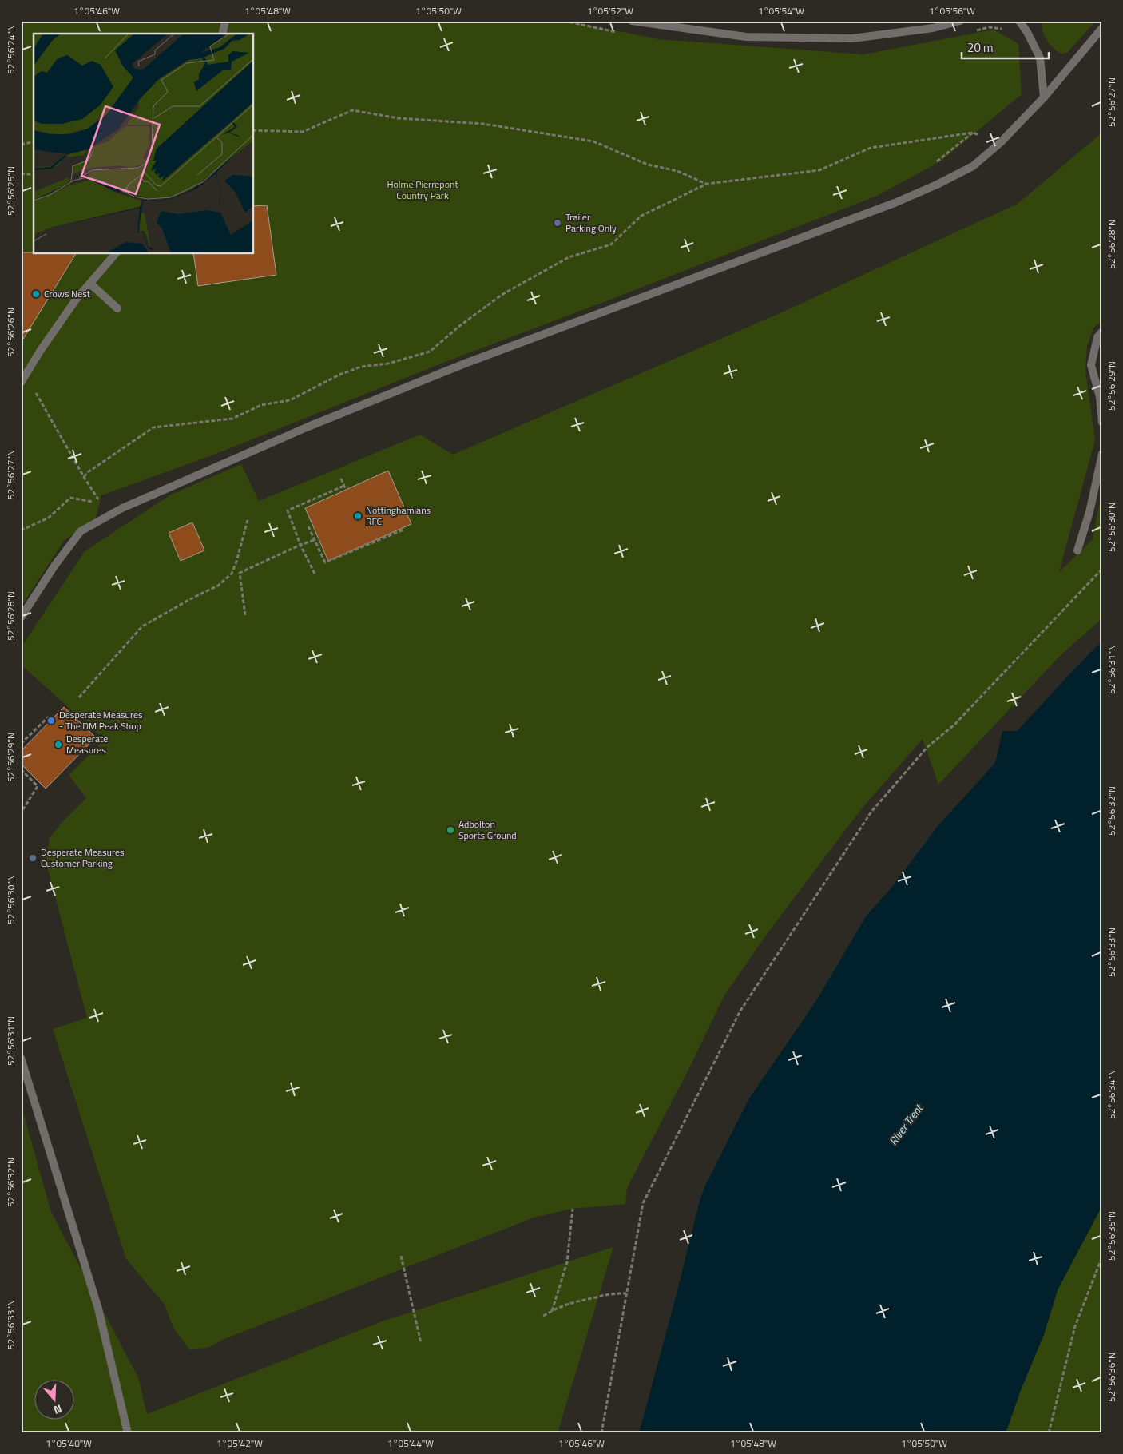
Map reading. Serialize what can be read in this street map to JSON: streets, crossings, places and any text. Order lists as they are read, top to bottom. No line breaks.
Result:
{"water":["River Trent"],"parks":["Holme Pierrepont Country Park"],"places":["Trailer Parking Only","Crows Nest","Nottinghamians RFC","Desperate Measures - The DM Peak Shop","Desperate Measures","Adbolton Sports Ground","Desperate Measures Customer Parking"],"scale_bar":"20 m","north":"bottom","coordinates":["1°05'46\"W","1°05'48\"W","1°05'50\"W","1°05'52\"W","1°05'54\"W","1°05'56\"W","52°56'24\"N","52°56'27\"N","52°56'25\"N","52°56'28\"N","52°56'26\"N","52°56'29\"N","52°56'30\"N","52°56'31\"N","52°56'32\"N","52°56'33\"N","52°56'34\"N","52°56'35\"N","52°56'36\"N","1°05'40\"W","1°05'42\"W","1°05'44\"W"]}
